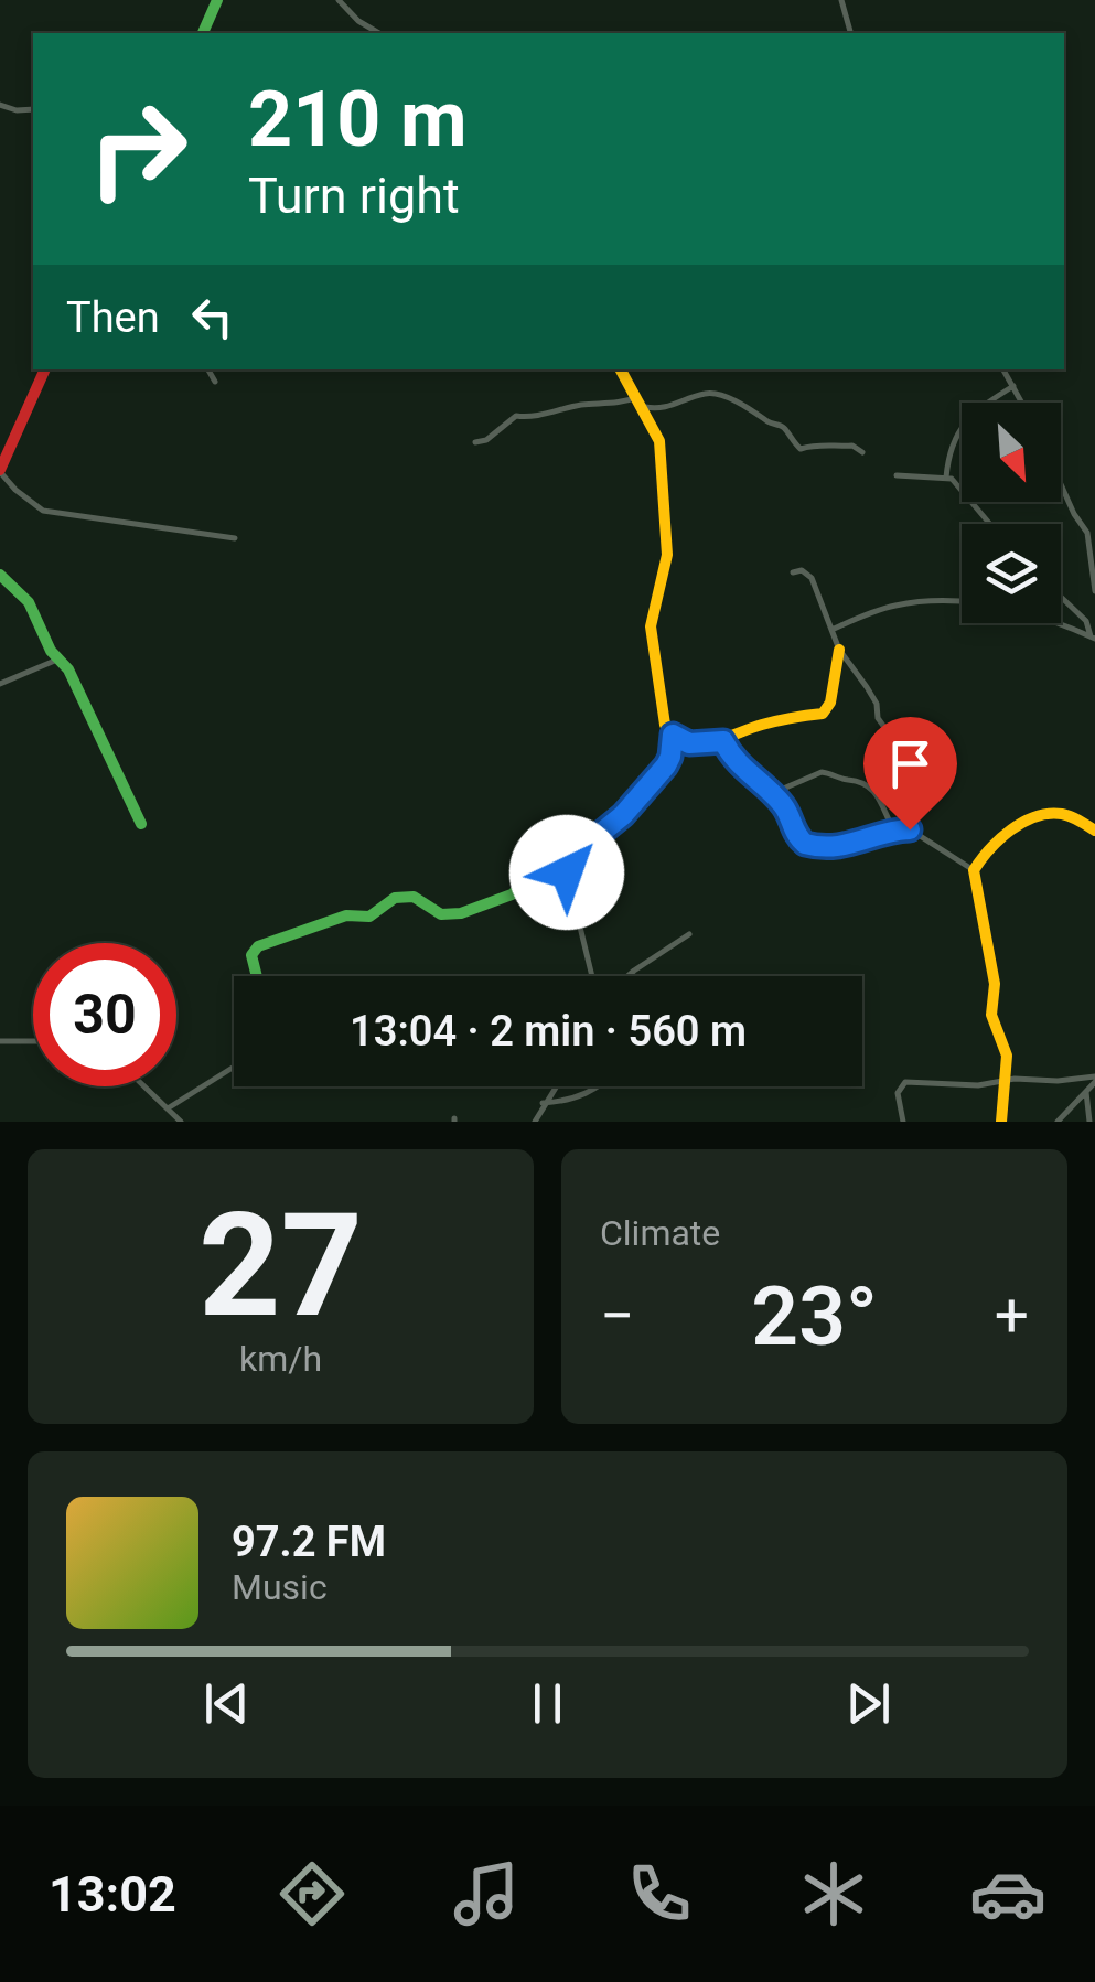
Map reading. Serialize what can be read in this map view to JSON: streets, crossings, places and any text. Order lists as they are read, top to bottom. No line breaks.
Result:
{"north":"bottom right","page":{"turn":["210 m","Turn right"],"then":"Then","limit":"30","trip":"13:04 · 2 min · 560 m","tile":[["27","km/h"],"Climate"],"heat":["−","23°","+"],"song":["97.2 FM","Music"],"tabs":"13:02"}}
